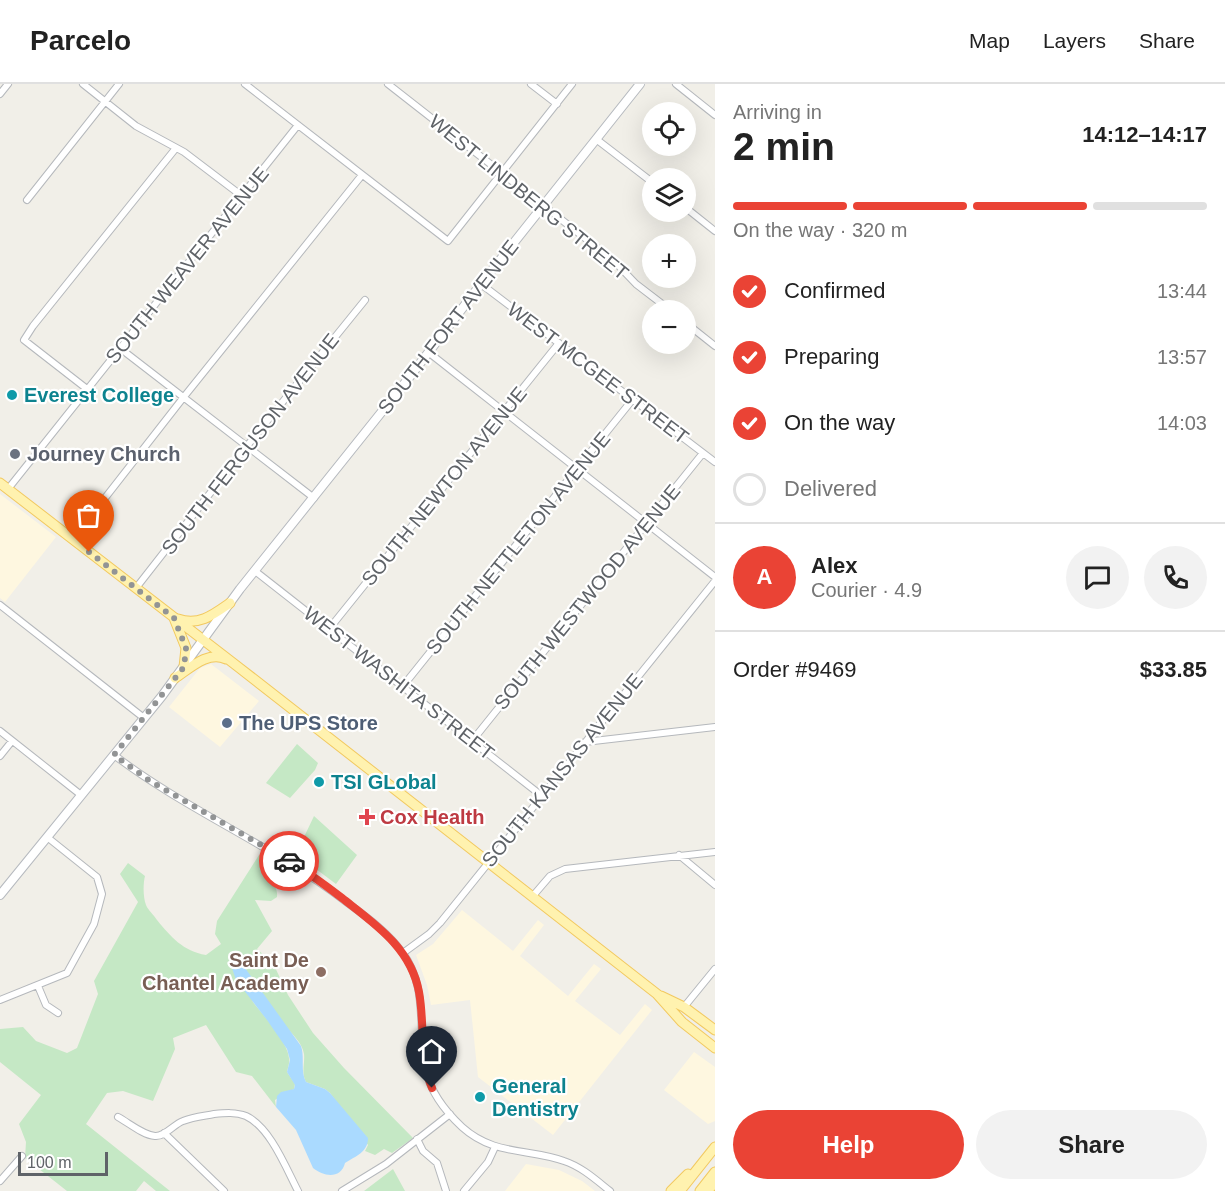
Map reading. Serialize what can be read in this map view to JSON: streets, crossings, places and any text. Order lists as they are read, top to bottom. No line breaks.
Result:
{"streets":{"street":["WEST LINDBERG STREET","SOUTH WEAVER AVENUE","SOUTH FORT AVENUE","WEST MCGEE STREET","SOUTH FERGUSON AVENUE","SOUTH NEWTON AVENUE","SOUTH NETTLETON AVENUE","SOUTH WESTWOOD AVENUE","WEST WASHITA STREET","SOUTH KANSAS AVENUE"]},"crossings":[["WEST LINDBERG STREET","SOUTH FORT AVENUE"],["SOUTH FORT AVENUE","WEST MCGEE STREET"],["SOUTH FORT AVENUE","WEST WASHITA STREET"],["WEST MCGEE STREET","SOUTH NEWTON AVENUE"],["WEST MCGEE STREET","SOUTH NETTLETON AVENUE"],["WEST MCGEE STREET","SOUTH WESTWOOD AVENUE"],["SOUTH NEWTON AVENUE","WEST WASHITA STREET"],["SOUTH NETTLETON AVENUE","WEST WASHITA STREET"],["SOUTH WESTWOOD AVENUE","WEST WASHITA STREET"],["WEST WASHITA STREET","SOUTH KANSAS AVENUE"]],"places":{"other":["Everest College","Journey Church","The UPS Store","TSI GLobal","Saint De Chantel Academy","General Dentistry"],"health":["Cox Health"]},"scale_bar":"100 m","page":{"header":"Parcelo","nav":["Map","Layers","Share"],"heading":["2 min","Arriving in","14:12–14:17"],"panel":["Alex","Courier · 4.9","Order #9469","$33.85"],"map_buttons":["+","−"],"bar":"On the way · 320 m","list":[["Confirmed","13:44"],["Preparing","13:57"],["On the way","14:03"],"Delivered"],"round":"A","buttons":["Help","Share"],"scale":"100 m"}}
